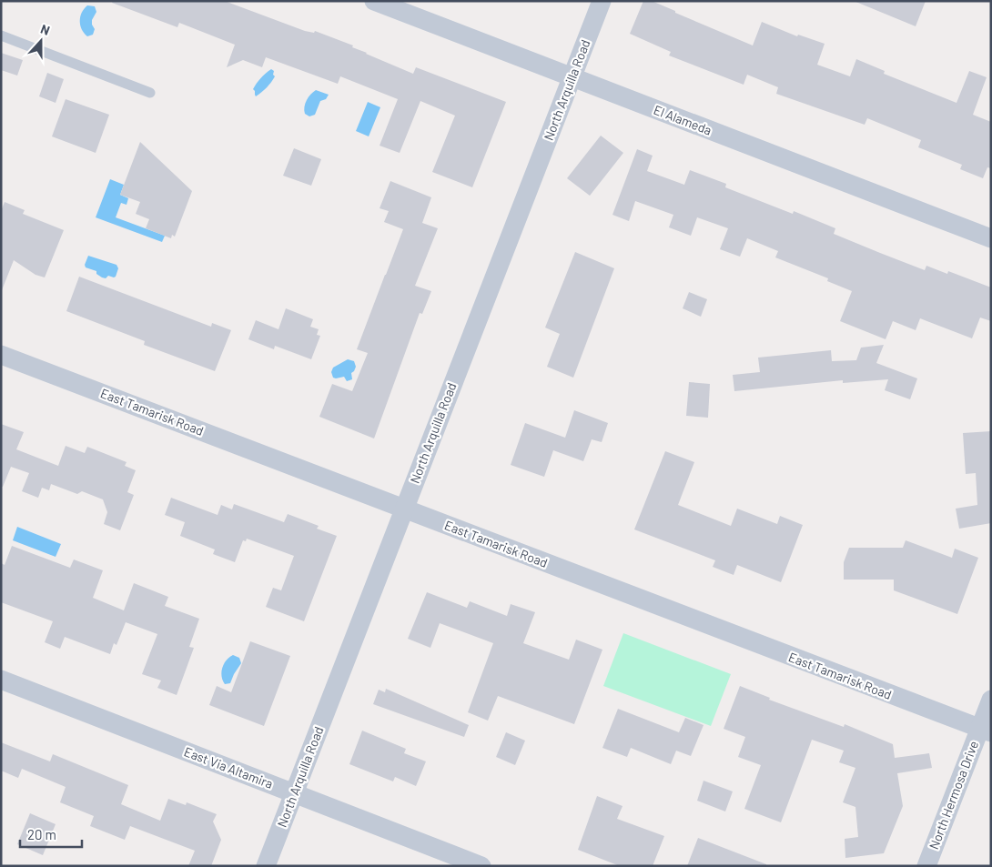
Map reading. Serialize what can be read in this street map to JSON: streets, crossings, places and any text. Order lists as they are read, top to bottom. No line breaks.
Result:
{"streets":{"street":["North Arquilla Road","El Alameda","East Tamarisk Road","East Via Altamira","North Hermosa Drive"]},"crossings":[["North Arquilla Road","El Alameda"],["North Arquilla Road","East Tamarisk Road"],["North Arquilla Road","East Via Altamira"],["East Tamarisk Road","North Hermosa Drive"]],"scale_bar":"20 m","north":"top"}
